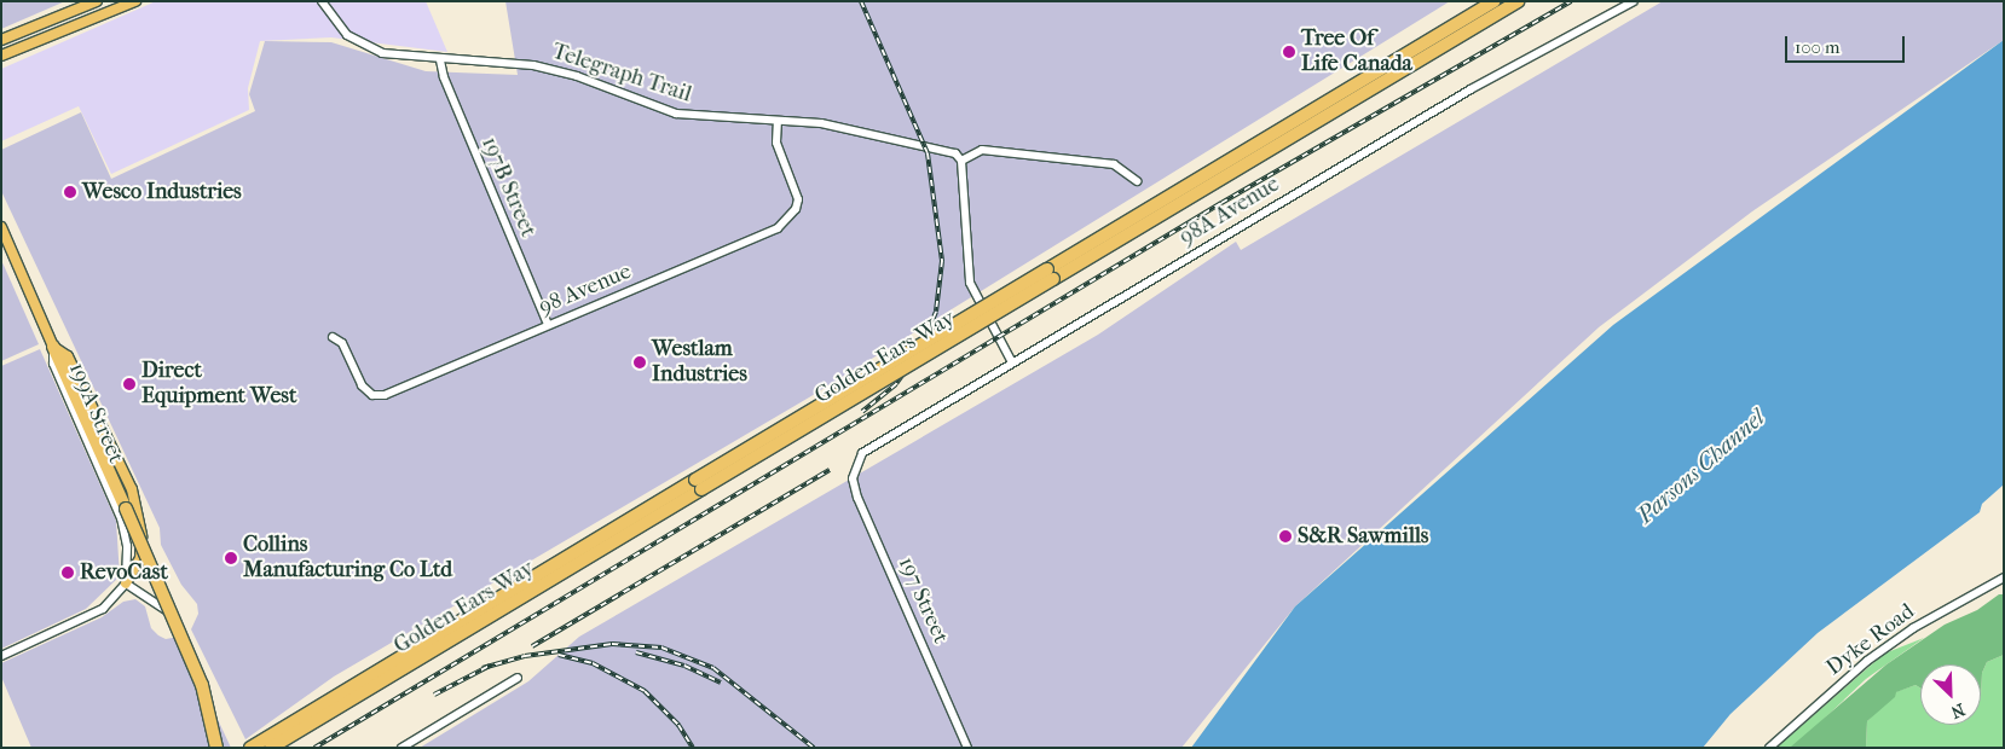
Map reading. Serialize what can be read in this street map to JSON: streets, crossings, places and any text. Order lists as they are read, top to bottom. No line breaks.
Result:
{"streets":{"highway":["Golden Ears Way"],"main road":["199A Street"],"street":["Telegraph Trail","197B Street","98A Avenue","98 Avenue","197 Street","Dyke Road"]},"crossings":[["Telegraph Trail","197B Street"],["Telegraph Trail","98 Avenue"],["197B Street","98 Avenue"],["98A Avenue","197 Street"]],"water":["Parsons Channel"],"places":["Tree Of Life Canada","Wesco Industries","Westlam Industries","Direct Equipment West","S&R Sawmills","Collins Manufacturing Co Ltd","RevoCast"],"scale_bar":"100 m","north":"bottom right"}
